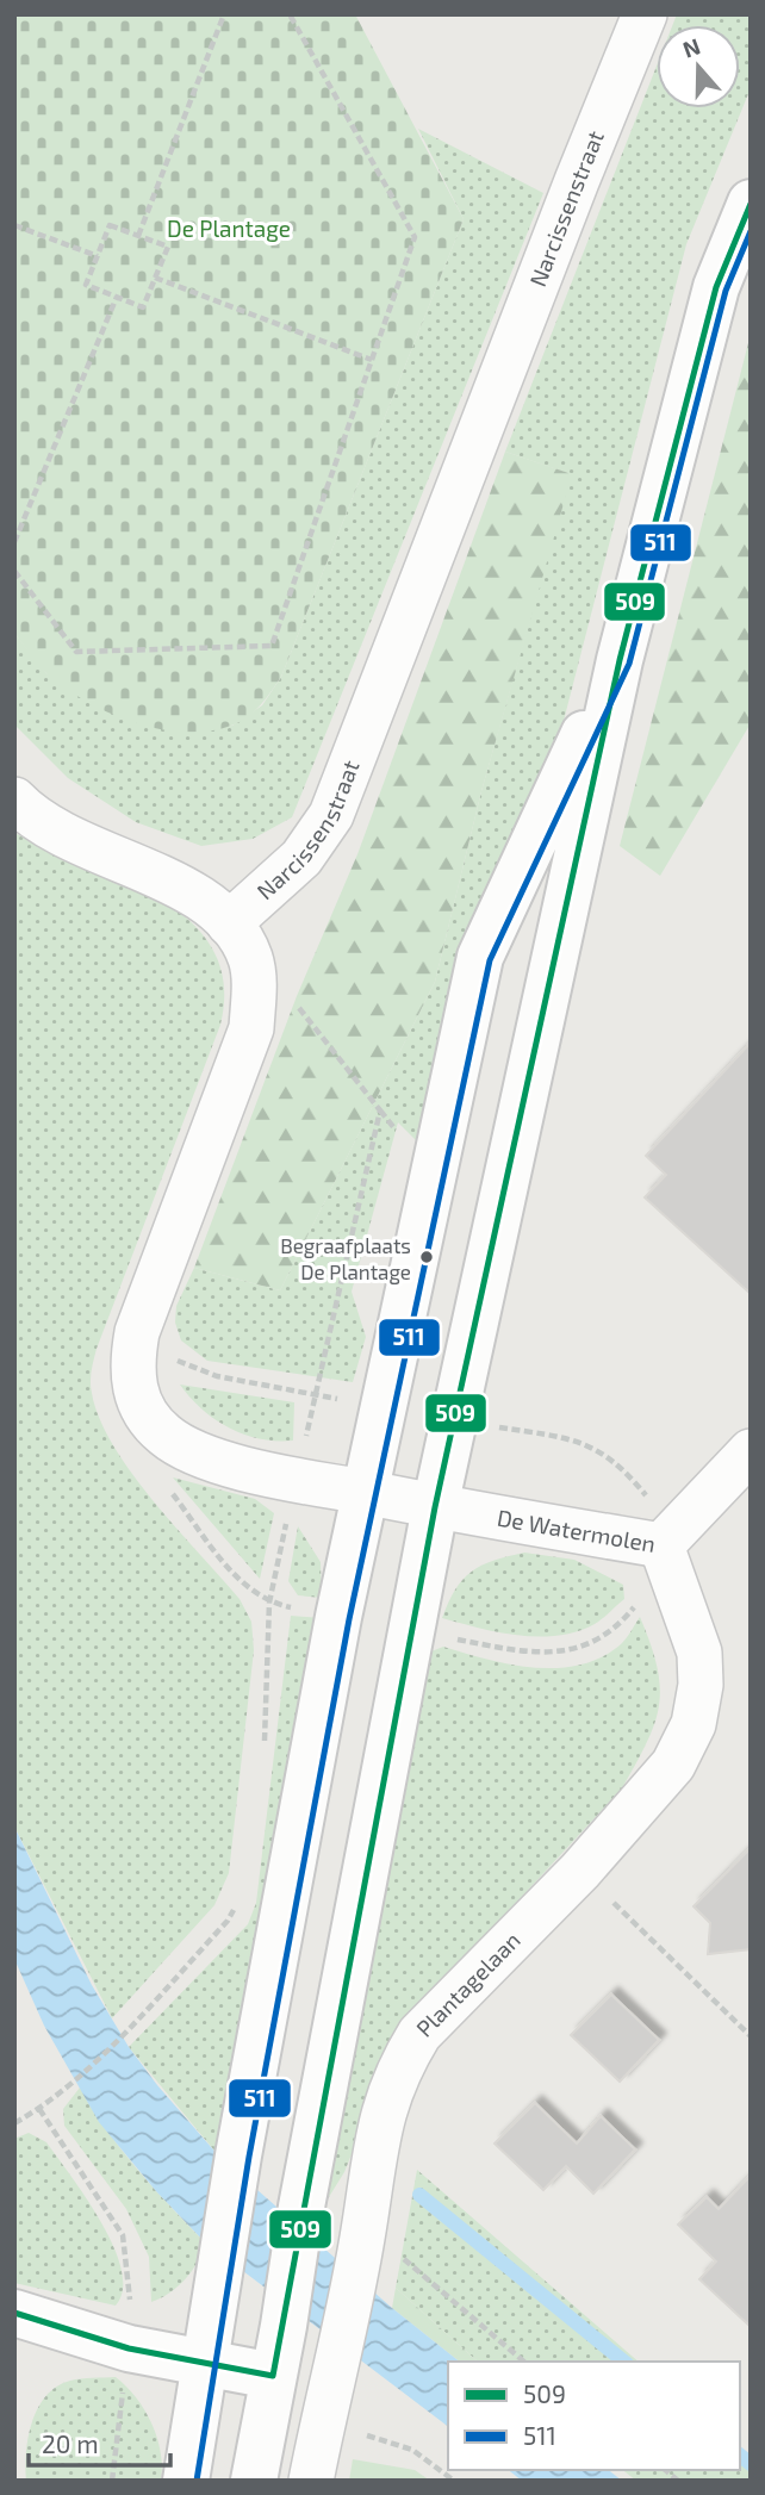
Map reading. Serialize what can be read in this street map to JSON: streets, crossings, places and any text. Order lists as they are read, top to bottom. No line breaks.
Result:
{"streets":{"street":["Narcissenstraat","De Watermolen","Plantagelaan"]},"crossings":[["De Watermolen","Plantagelaan"]],"parks":["De Plantage"],"places":["Begraafplaats De Plantage"],"lines":["transit line 509","transit line 511"],"legend":["509","511"],"scale_bar":"20 m","north":"top"}
